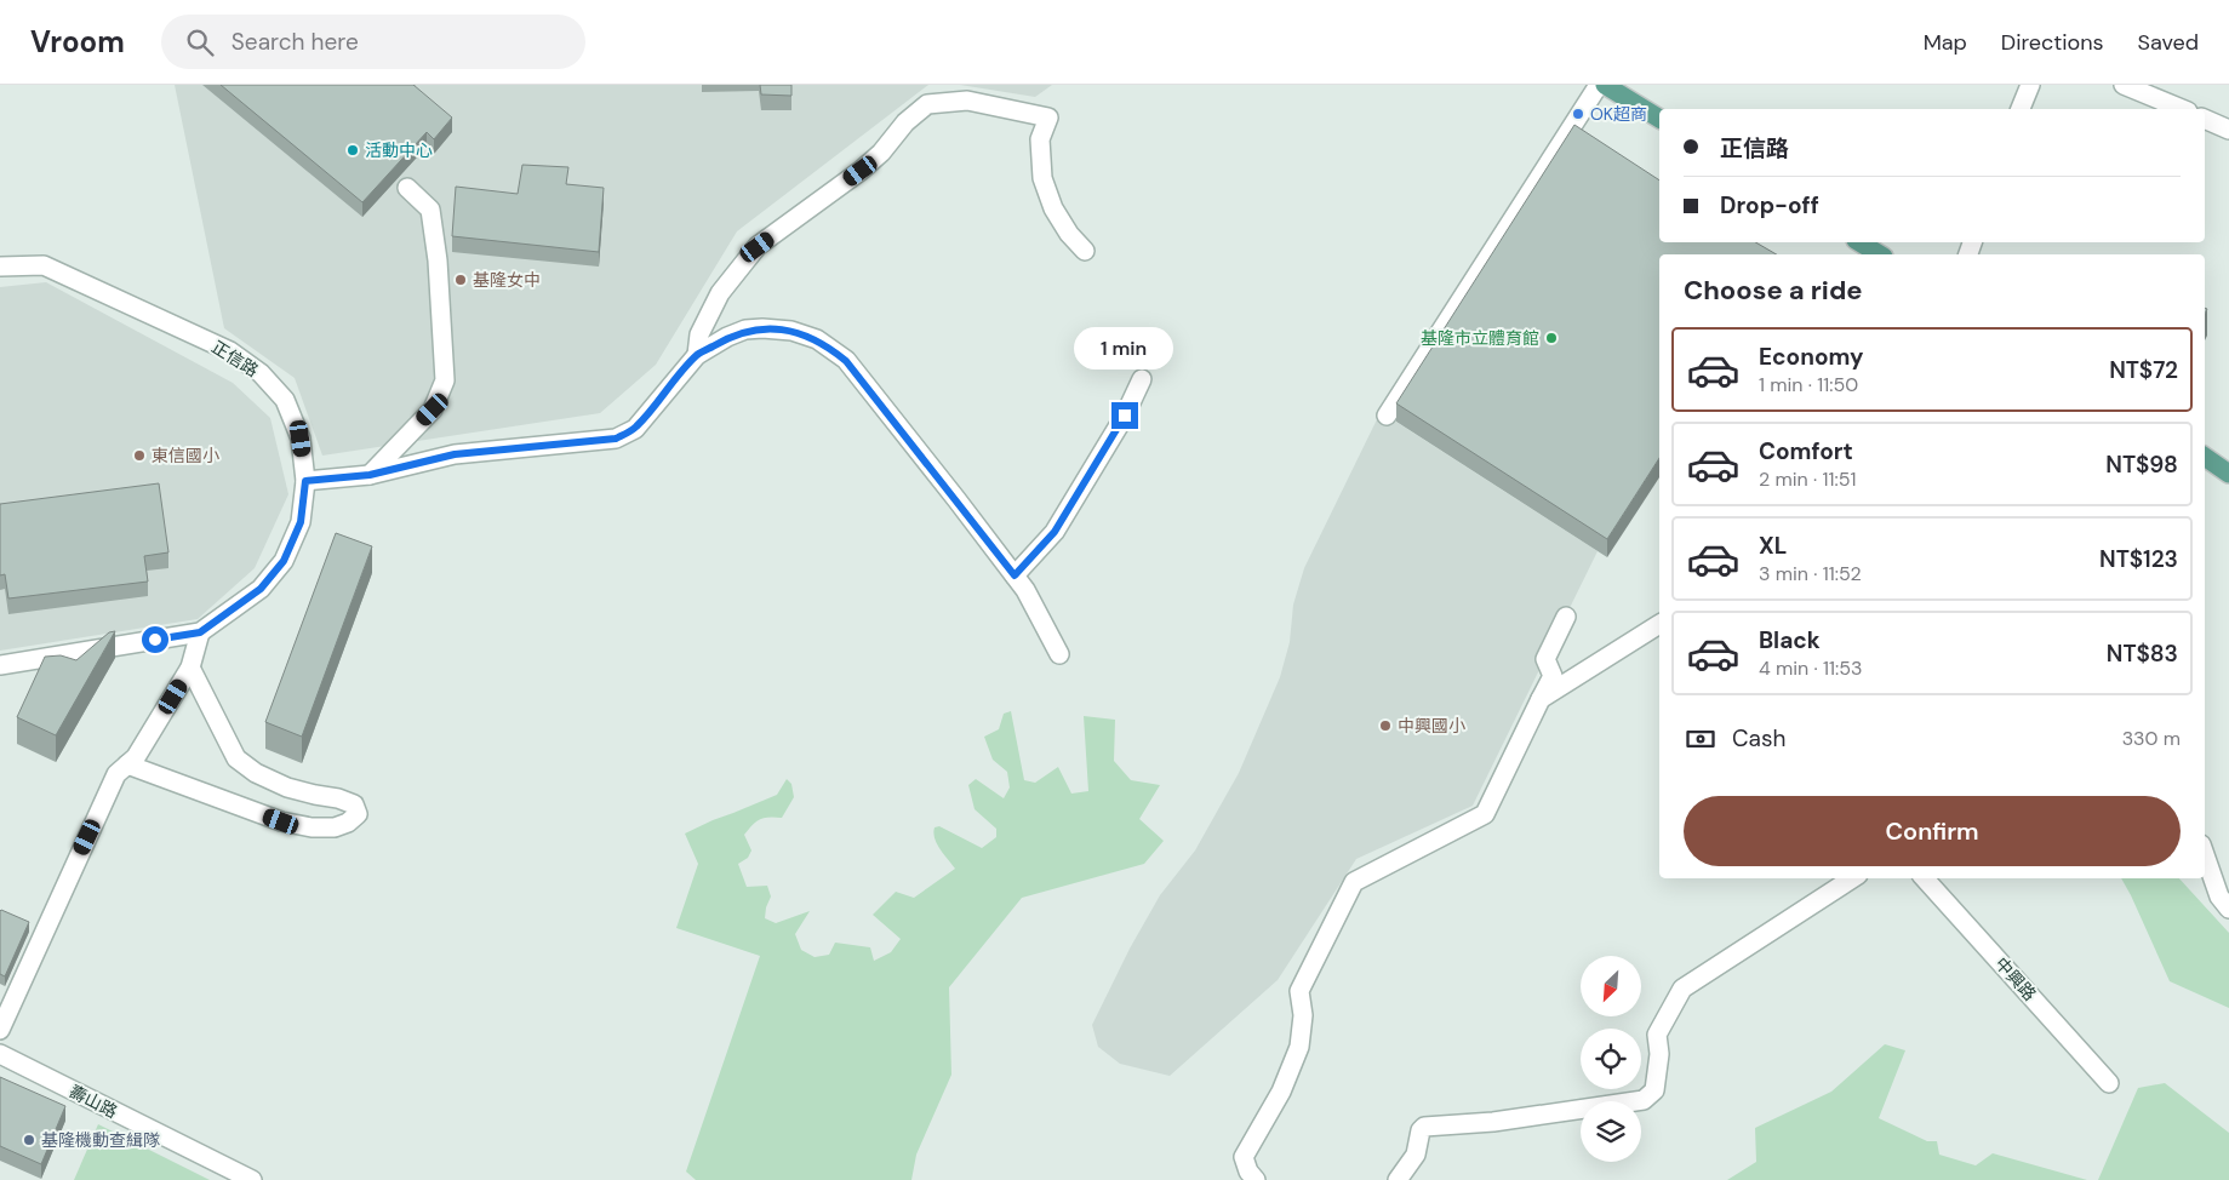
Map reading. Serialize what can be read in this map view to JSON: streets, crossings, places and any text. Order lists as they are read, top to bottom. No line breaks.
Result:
{"streets":{"street":["正信路","中興路","壽山路"]},"places":["OK超商","活動中心","基隆女中","基隆市立體育館","東信國小","中興國小","基隆機動查緝隊"],"north":"bottom left","page":{"header":"Vroom","search":"Search here","nav":["Map","Directions","Saved"],"banner":["正信路","Drop-off"],"heading":"Choose a ride","bubble":"1 min","list":[{"name":"Economy","note":"1 min · 11:50","value":"NT$72"},{"name":"Comfort","note":"2 min · 11:51","value":"NT$98"},{"name":"XL","note":"3 min · 11:52","value":"NT$123"},{"name":"Black","note":"4 min · 11:53","value":"NT$83"}],"pay":["Cash","330 m"],"buttons":"Confirm"}}
